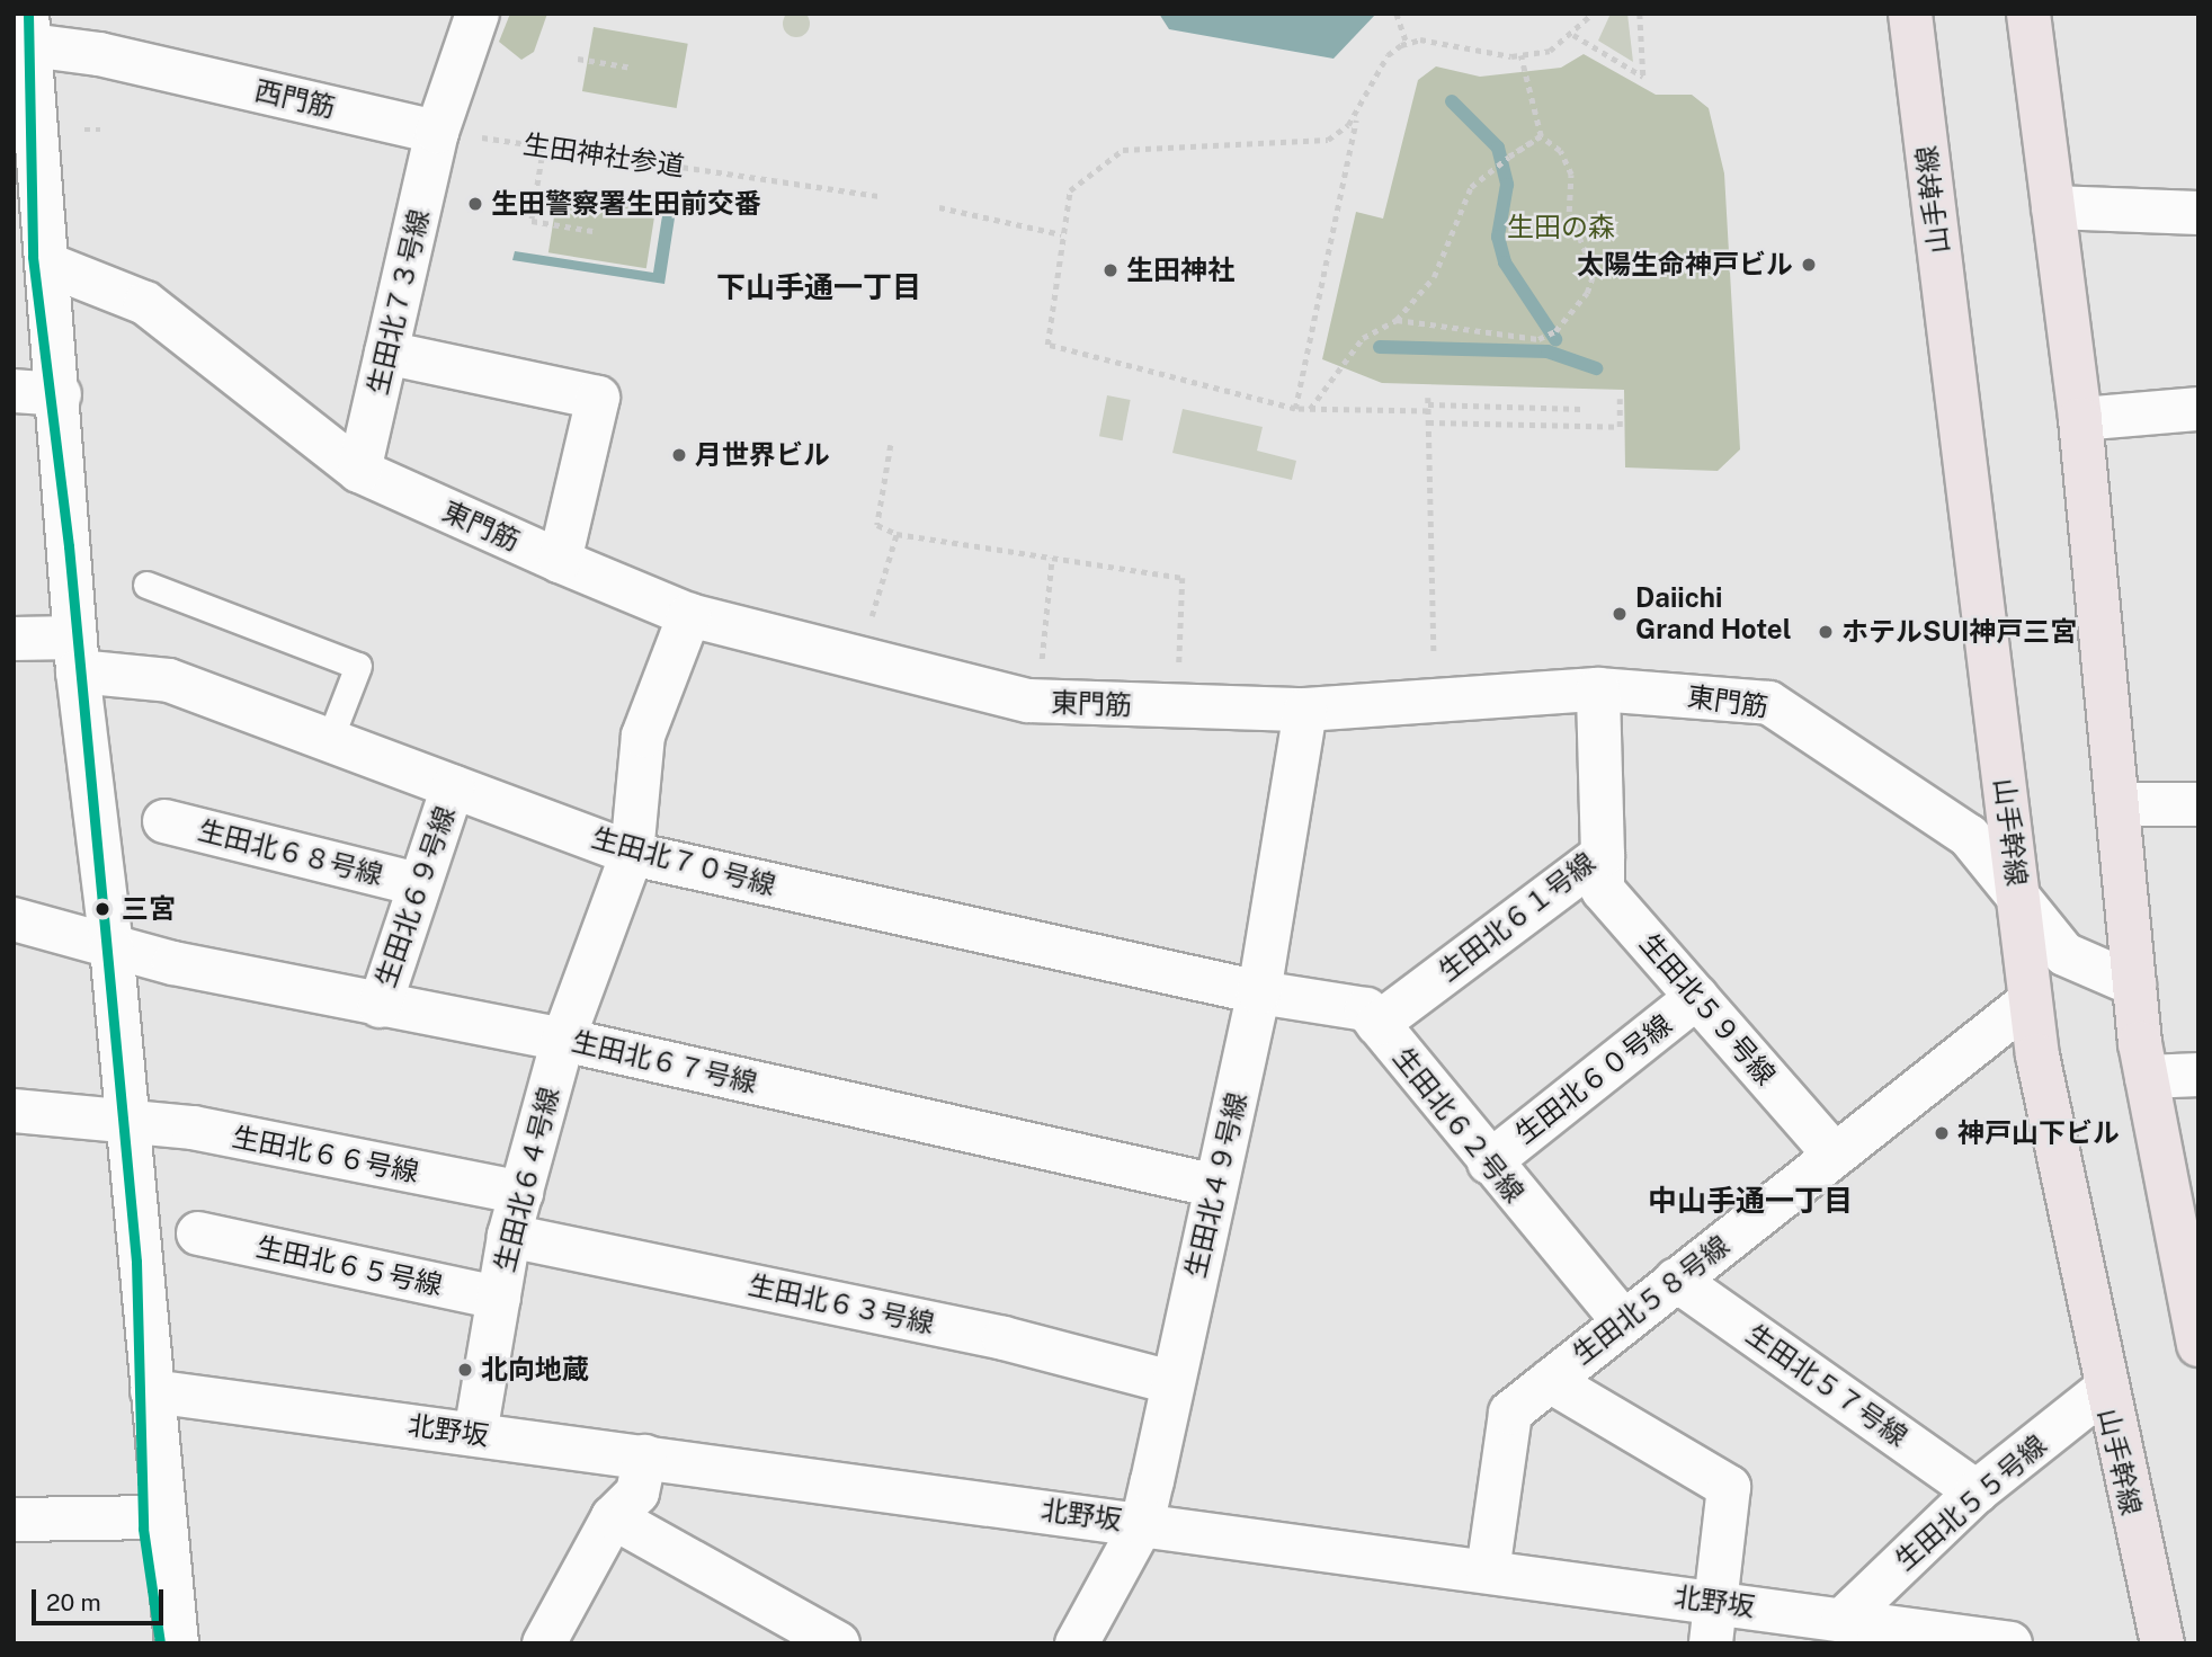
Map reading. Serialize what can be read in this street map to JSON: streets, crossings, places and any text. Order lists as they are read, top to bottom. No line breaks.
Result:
{"streets":{"main road":["山手幹線"],"street":["西門筋","生田北７３号線","東門筋","生田北６８号線","生田北７０号線","生田北６９号線","生田北６１号線","生田北５９号線","生田北６７号線","生田北６０号線","生田北６２号線","生田北６６号線","生田北６４号線","生田北４９号線","生田北６５号線","生田北５８号線","生田北６３号線","生田北５７号線","北野坂","生田北５５号線"],"path":["生田神社参道"]},"crossings":[["西門筋","生田神社参道"],["西門筋","生田北７３号線"],["生田神社参道","生田北７３号線"],["山手幹線","東門筋"],["山手幹線","生田北５８号線"],["山手幹線","生田北５５号線"],["生田北７３号線","東門筋"],["東門筋","生田北６１号線"],["東門筋","生田北６４号線"],["東門筋","生田北４９号線"],["生田北６８号線","生田北６９号線"],["生田北７０号線","生田北６９号線"],["生田北７０号線","生田北６２号線"],["生田北７０号線","生田北６４号線"],["生田北７０号線","生田北４９号線"],["生田北６９号線","生田北６７号線"],["生田北６１号線","生田北５９号線"],["生田北６１号線","生田北６２号線"],["生田北５９号線","生田北６０号線"],["生田北５９号線","生田北５８号線"],["生田北６７号線","生田北６４号線"],["生田北６７号線","生田北４９号線"],["生田北６０号線","生田北６２号線"],["生田北６２号線","生田北４９号線"],["生田北６２号線","生田北５８号線"],["生田北６６号線","生田北６４号線"],["生田北６４号線","生田北６５号線"],["生田北６４号線","生田北６３号線"],["生田北６４号線","北野坂"],["生田北４９号線","生田北６３号線"],["生田北４９号線","北野坂"],["生田北５８号線","生田北５７号線"],["生田北５８号線","北野坂"],["生田北５７号線","生田北５５号線"],["北野坂","生田北５５号線"]],"districts":["下山手通一丁目","中山手通一丁目"],"parks":["生田の森"],"places":["生田警察署生田前交番","太陽生命神戸ビル","生田神社","月世界ビル","Daiichi Grand Hotel","ホテルSUI神戸三宮","三宮","神戸山下ビル","北向地蔵"],"scale_bar":"20 m"}
